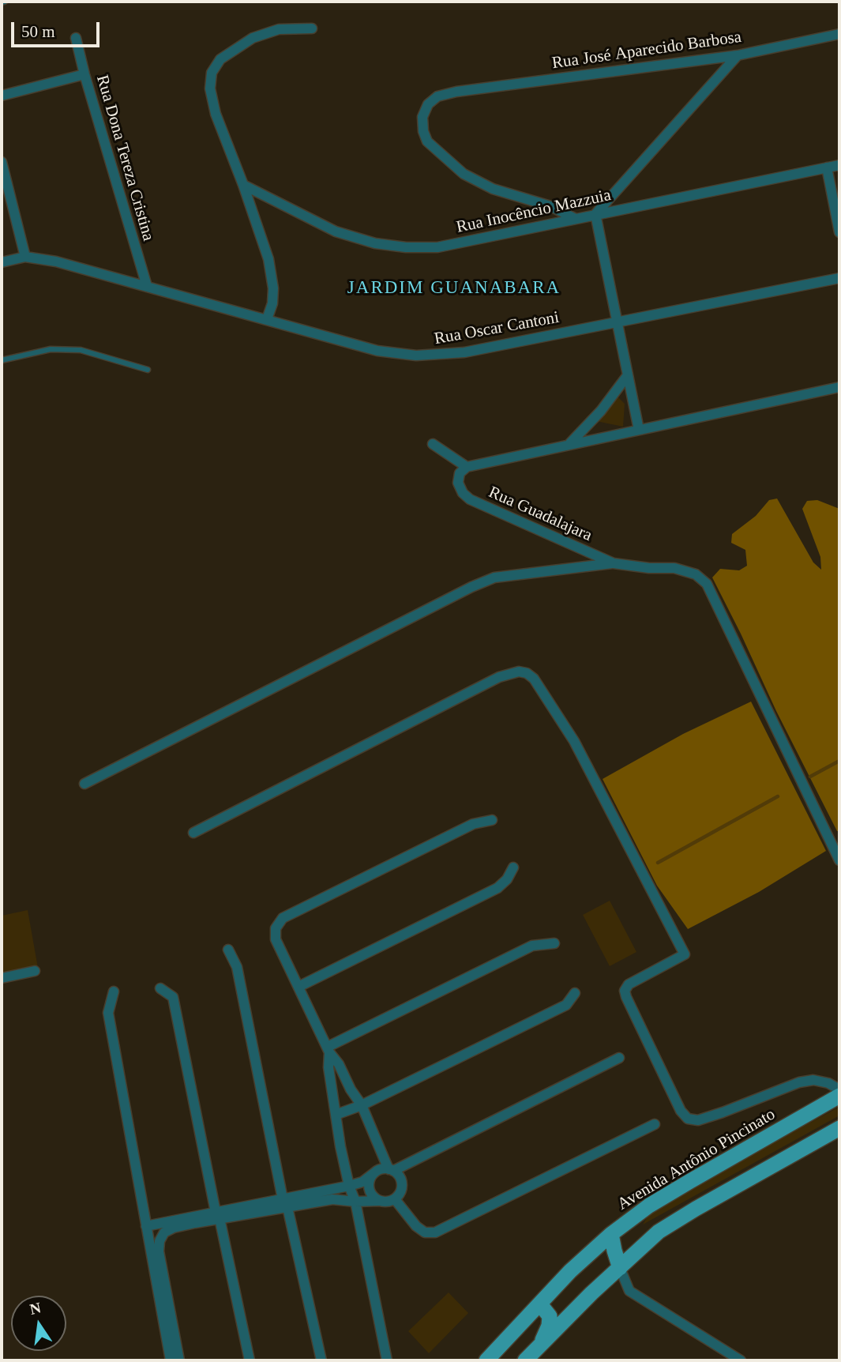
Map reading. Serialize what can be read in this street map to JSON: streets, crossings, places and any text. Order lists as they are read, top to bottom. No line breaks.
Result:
{"streets":{"main road":["Avenida Antônio Pincinato"],"street":["Rua José Aparecido Barbosa","Rua Dona Tereza Cristina","Rua Inocêncio Mazzuia","Rua Oscar Cantoni","Rua Guadalajara"]},"crossings":[["Rua José Aparecido Barbosa","Rua Inocêncio Mazzuia"],["Rua Dona Tereza Cristina","Rua Oscar Cantoni"]],"districts":["JARDIM GUANABARA"],"scale_bar":"50 m","north":"top"}
